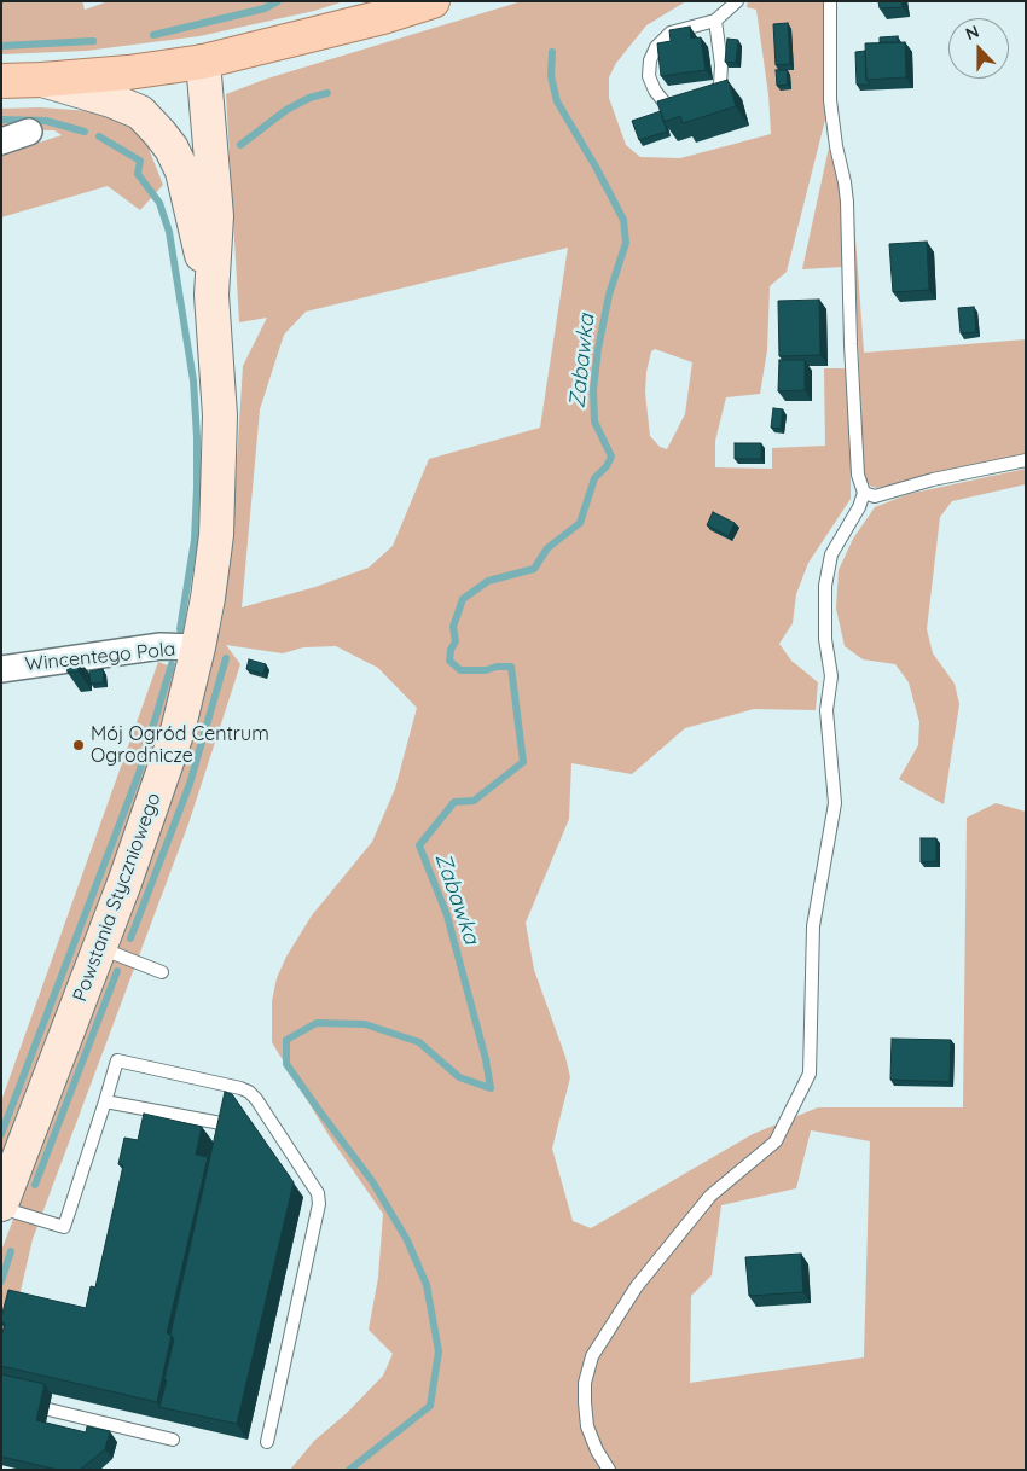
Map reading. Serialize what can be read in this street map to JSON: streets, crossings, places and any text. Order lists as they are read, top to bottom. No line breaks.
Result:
{"streets":{"main road":["Powstania Styczniowego"],"street":["Wincentego Pola"]},"crossings":[["Wincentego Pola","Powstania Styczniowego"]],"water":["Zabawka"],"places":["Mój Ogród Centrum Ogrodnicze"],"north":"top"}
